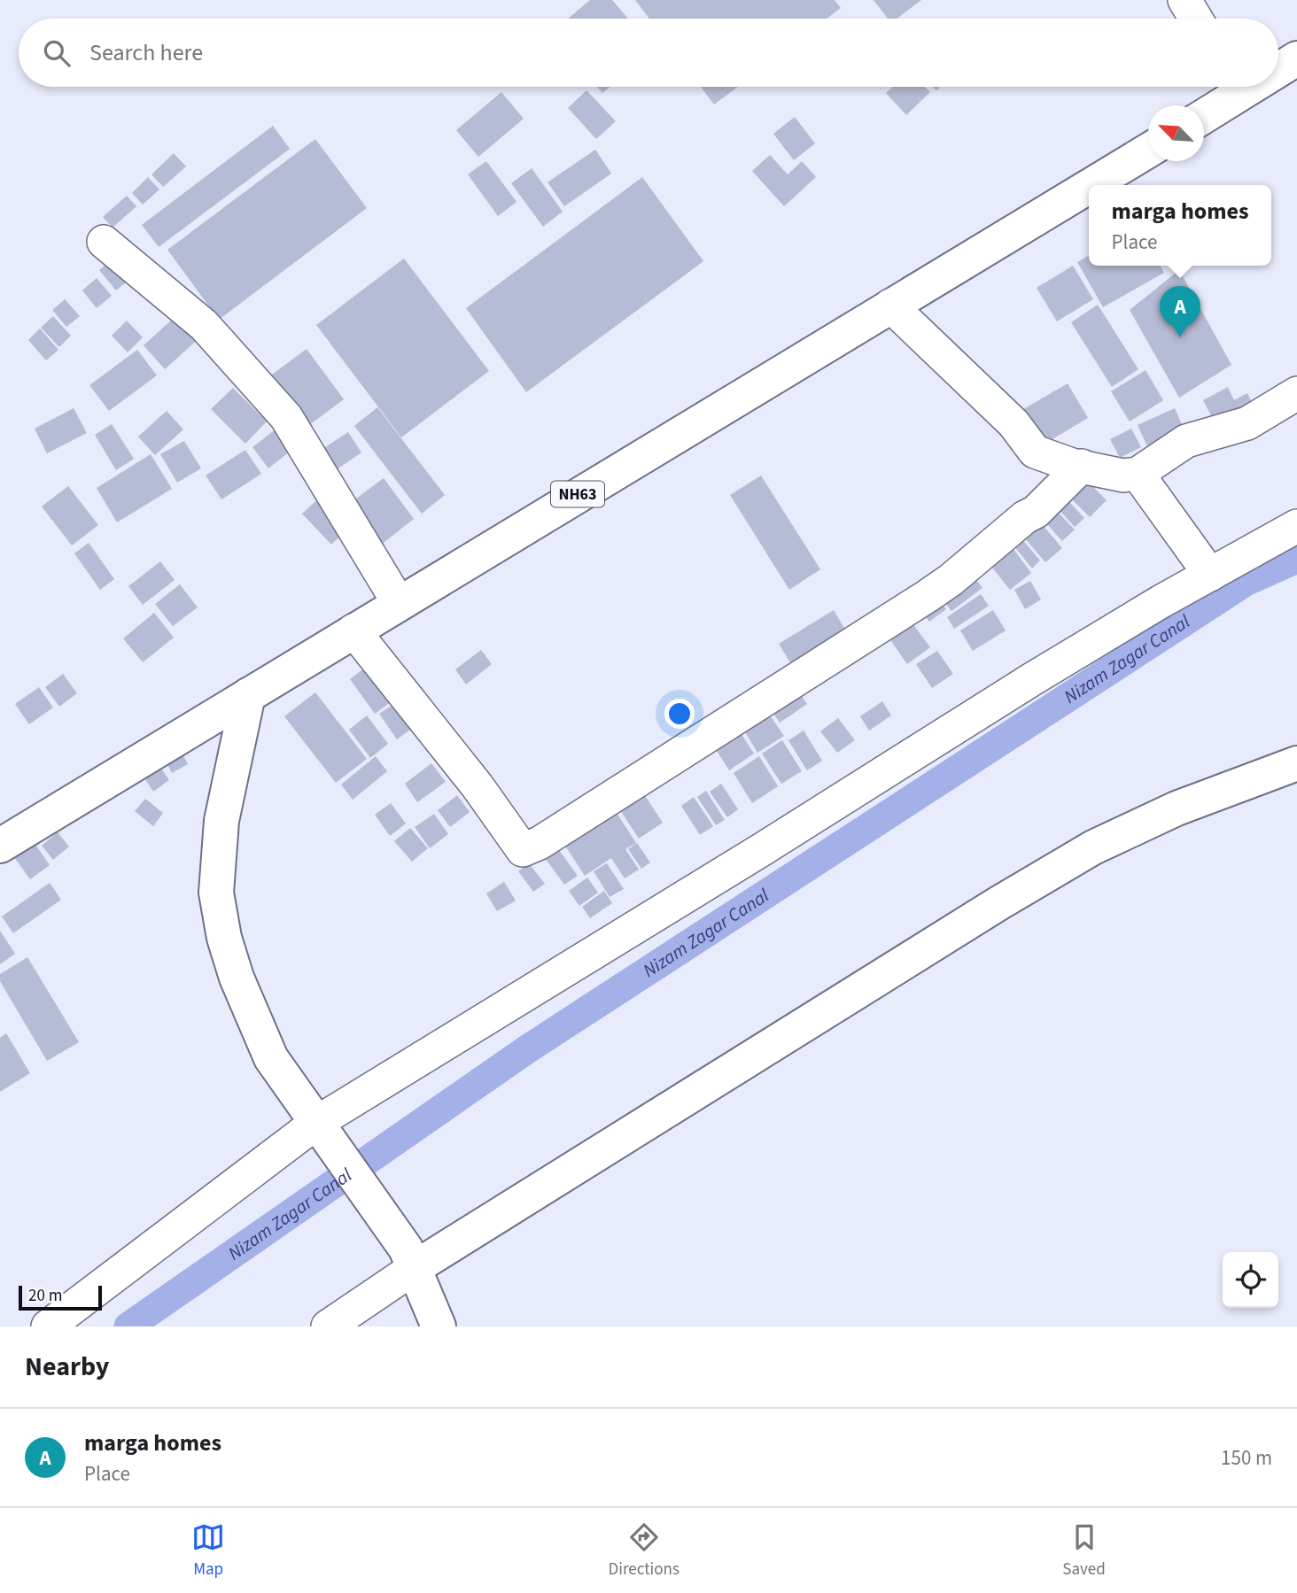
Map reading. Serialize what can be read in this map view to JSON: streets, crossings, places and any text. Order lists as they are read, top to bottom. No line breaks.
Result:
{"streets":{"main road":["NH63"]},"water":["Nizam Zagar Canal"],"scale_bar":"20 m","north":"top left","page":{"search":"Search here","popup":["marga homes","Place"],"pins":"A","scale":"20 m","heading":"Nearby","list":[{"mark":"A","name":"marga homes","note":"Place","value":"150 m"}],"nav":["Map","Directions","Saved"]}}
